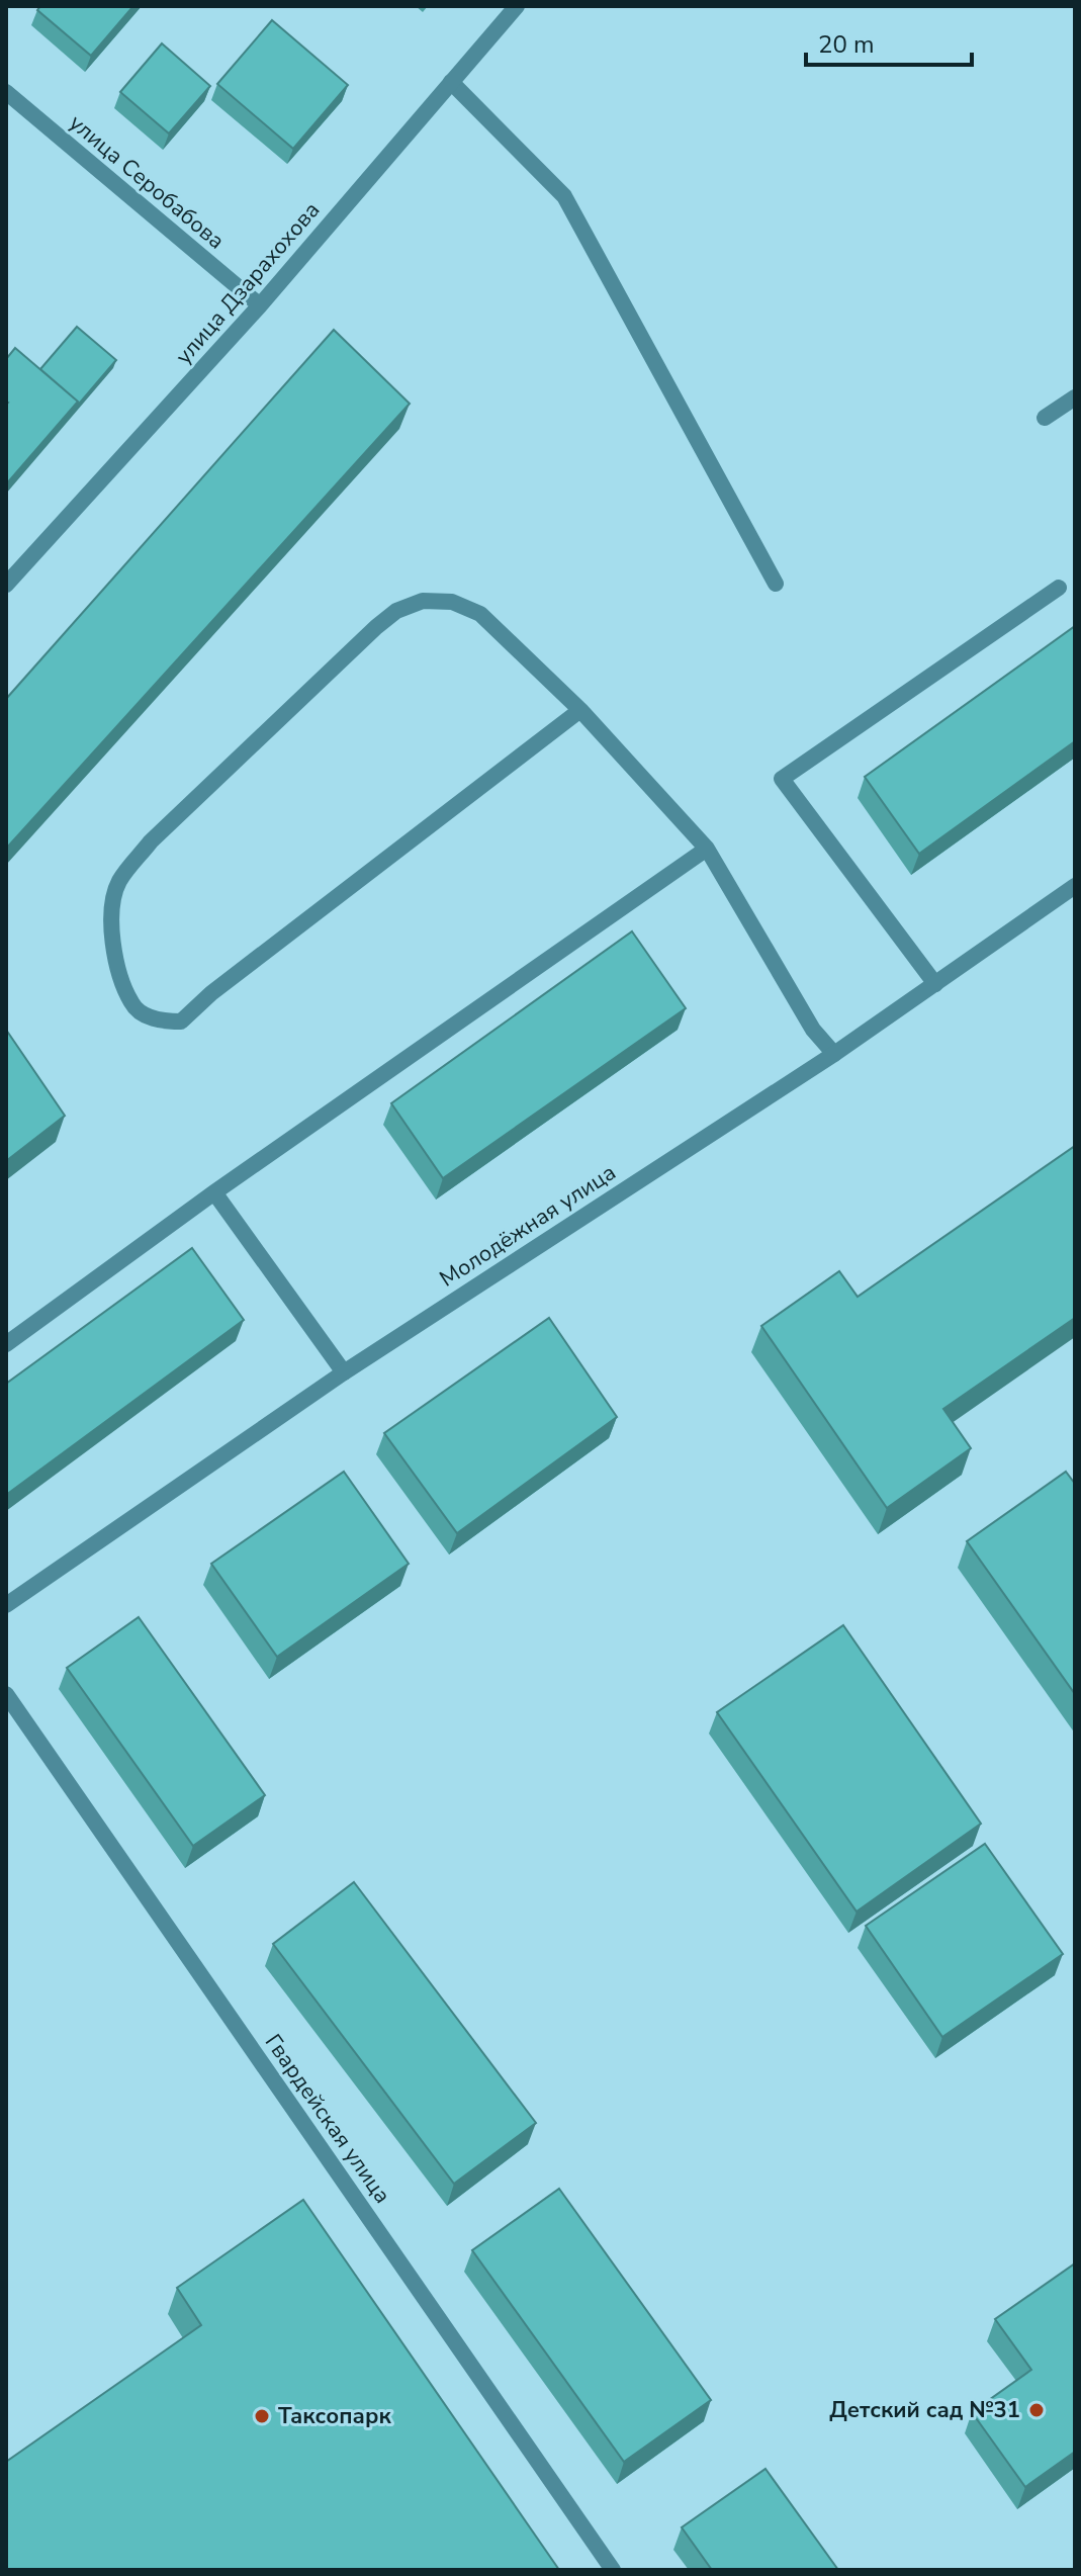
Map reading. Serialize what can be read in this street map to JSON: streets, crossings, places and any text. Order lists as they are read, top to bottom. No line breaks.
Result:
{"streets":{"street":["улица Серобабова","улица Дзарахохова","Молодёжная улица","Гвардейская улица"]},"crossings":[["улица Серобабова","улица Дзарахохова"]],"places":["Детский сад №31","Таксопарк"],"scale_bar":"20 m"}
